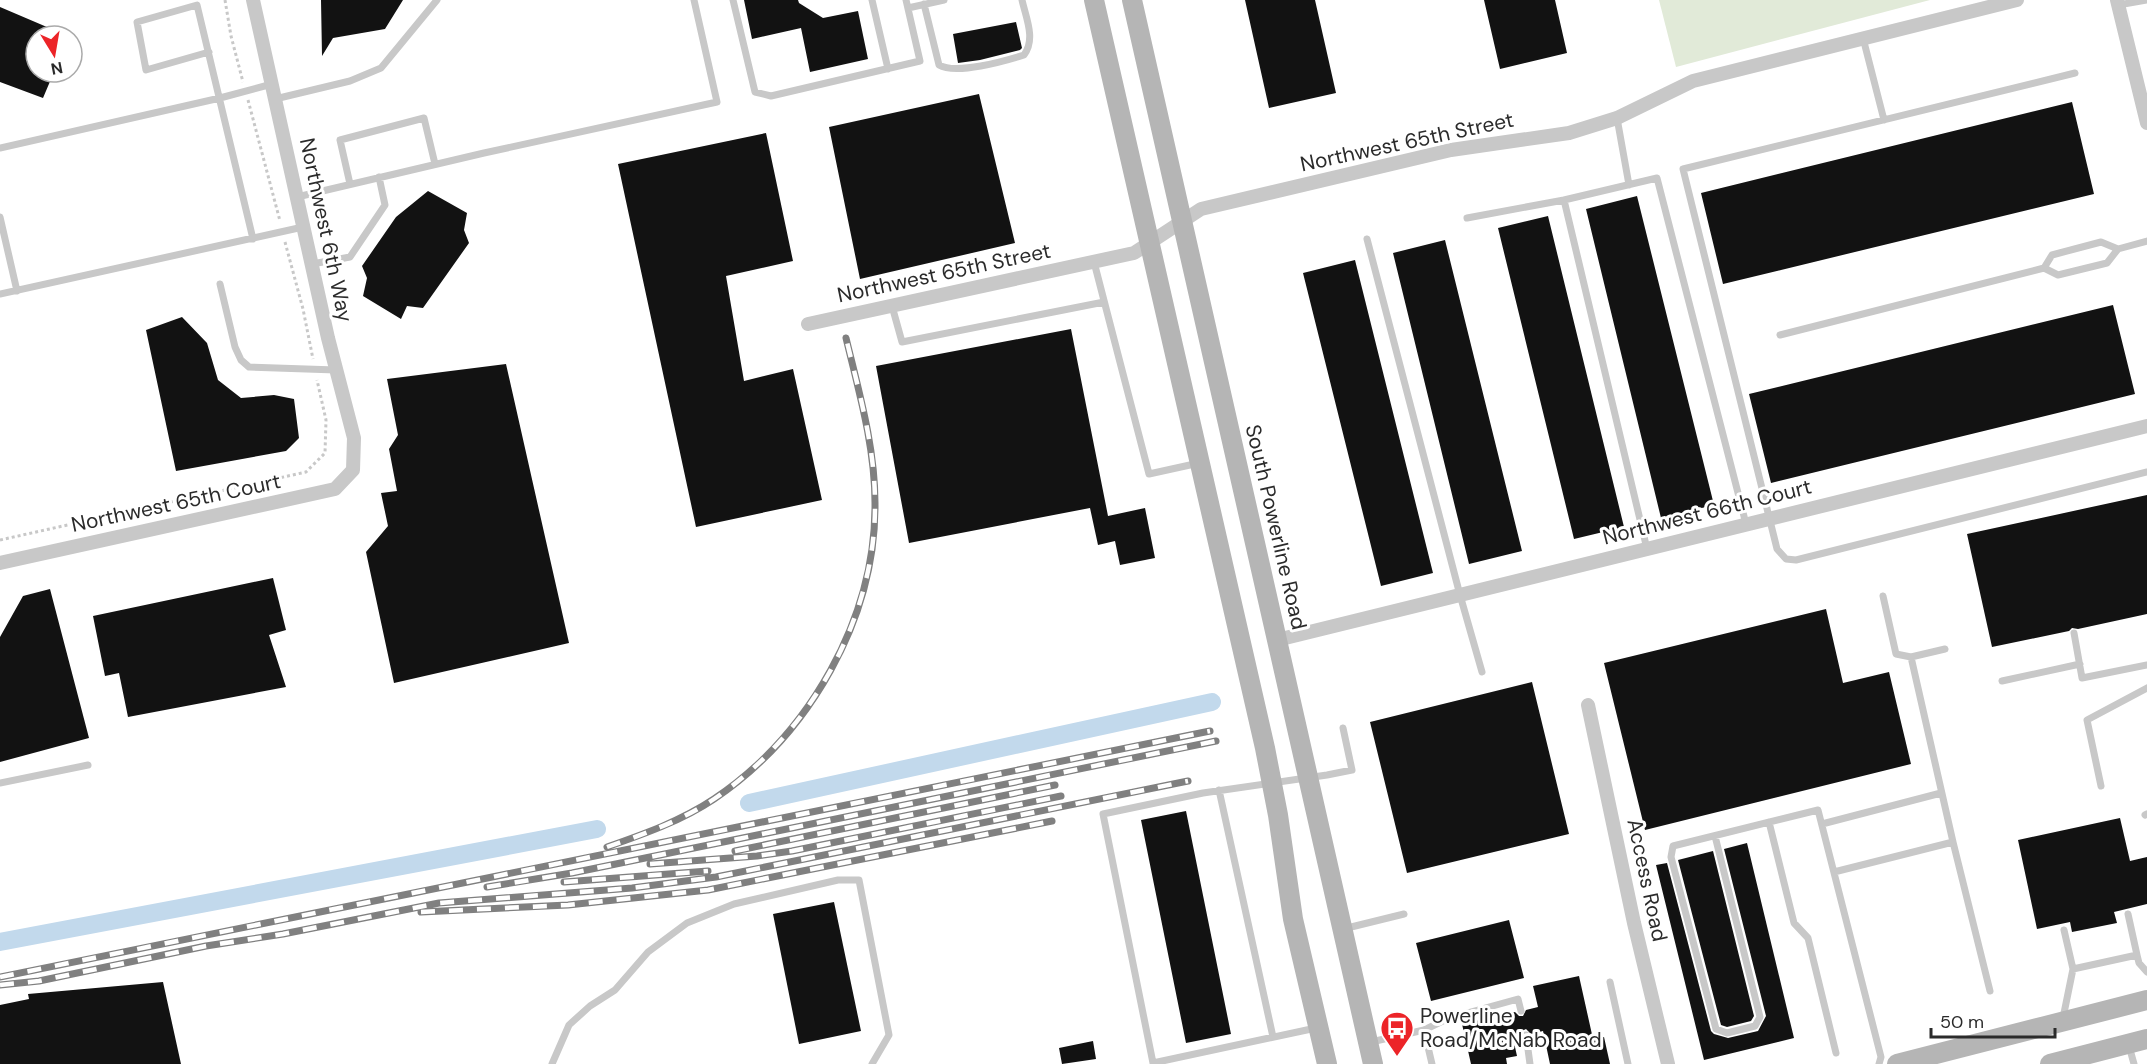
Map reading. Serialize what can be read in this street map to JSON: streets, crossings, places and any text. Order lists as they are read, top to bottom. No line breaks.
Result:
{"streets":{"main road":["South Powerline Road"],"street":["Northwest 65th Street","Northwest 6th Way","Northwest 65th Court","Northwest 66th Court","Access Road"]},"crossings":[["Northwest 65th Street","South Powerline Road"],["Northwest 6th Way","Northwest 65th Court"],["Northwest 66th Court","South Powerline Road"]],"places":{"bus stop":["Powerline Road/McNab Road"]},"scale_bar":"50 m","north":"bottom"}
